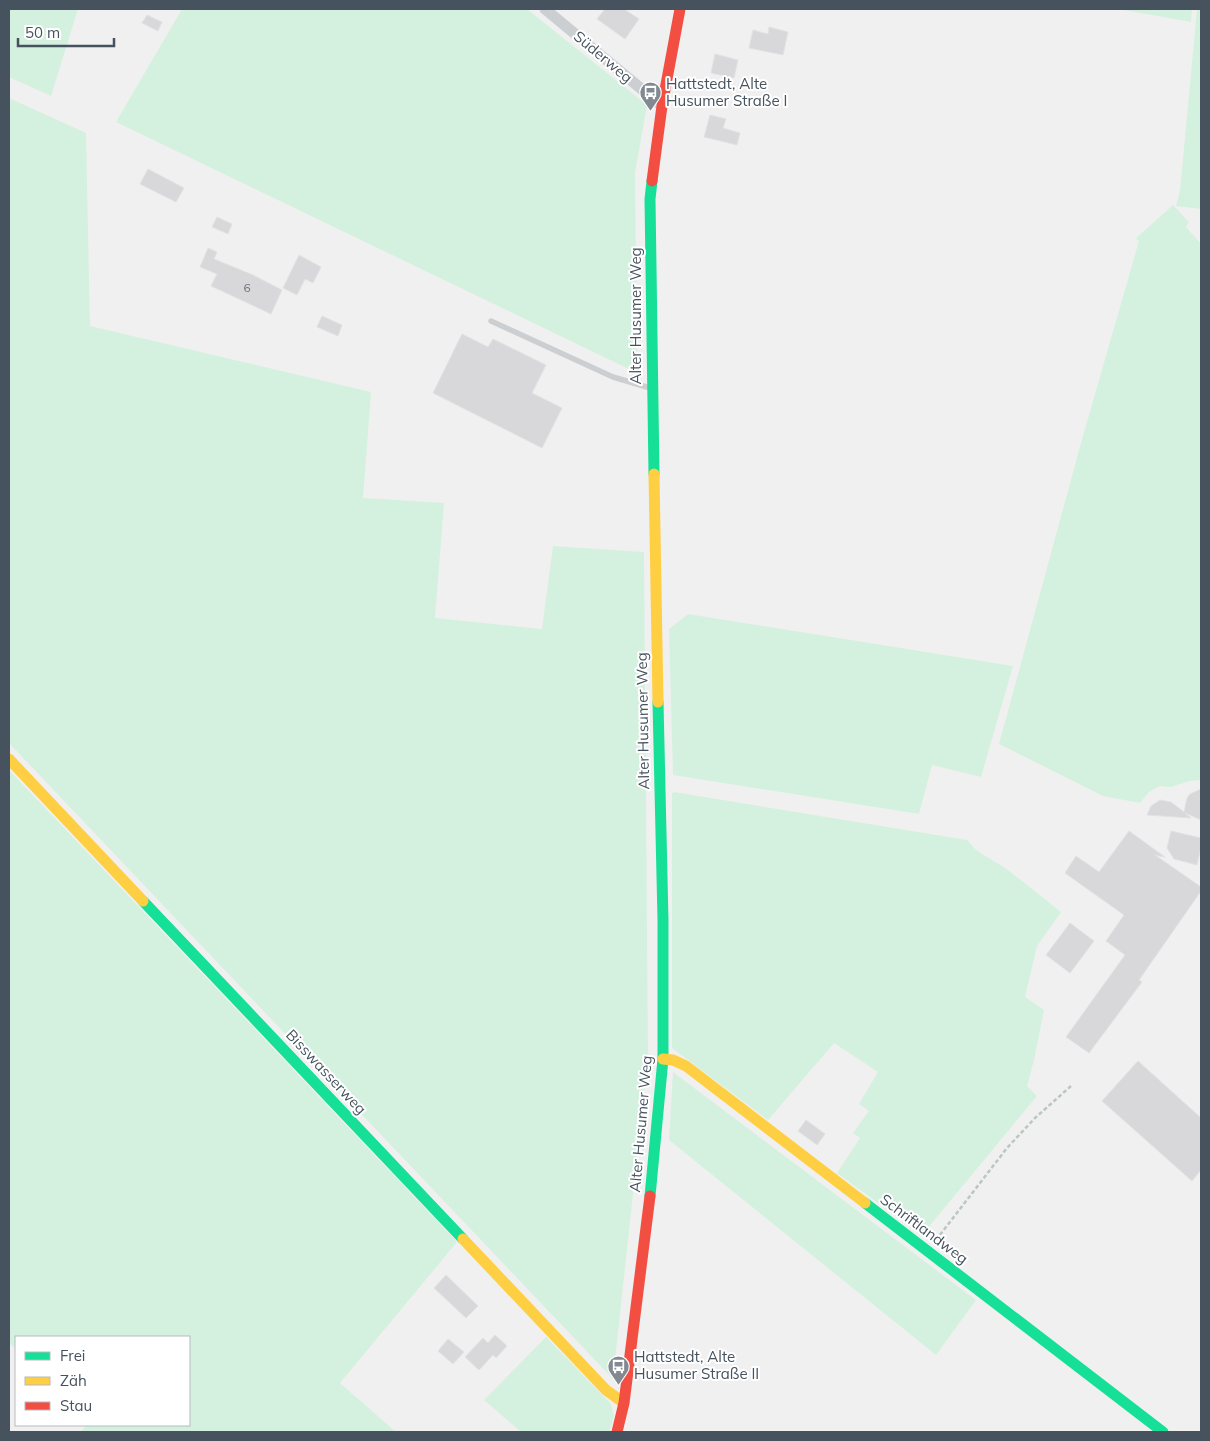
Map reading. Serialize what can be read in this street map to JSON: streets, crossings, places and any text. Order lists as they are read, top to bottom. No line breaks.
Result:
{"streets":{"street":["Süderweg","Alter Husumer Weg","Bisswasserweg","Schriftlandweg"]},"crossings":[["Süderweg","Alter Husumer Weg"],["Alter Husumer Weg","Bisswasserweg"],["Alter Husumer Weg","Schriftlandweg"]],"places":{"bus stop":["Hattstedt, Alte Husumer Straße I","Hattstedt, Alte Husumer Straße II"]},"house_numbers":["6"],"legend":["Frei","Zäh","Stau"],"scale_bar":"50 m"}
